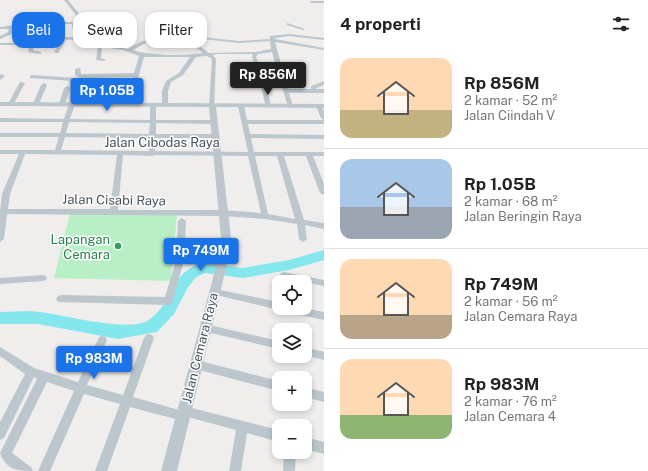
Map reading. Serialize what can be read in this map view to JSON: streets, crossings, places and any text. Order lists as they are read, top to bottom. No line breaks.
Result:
{"streets":{"street":["Jalan Cibodas Raya","Jalan Cisabi Raya","Jalan Cemara Raya"]},"crossings":[["Jalan Cibodas Raya","Jalan Cemara Raya"],["Jalan Cisabi Raya","Jalan Cemara Raya"]],"places":["Lapangan Cemara"],"page":{"heading":"4 properti","chip":["Beli","Sewa","Filter"],"list":[{"name":"Rp 856M","note":"2 kamar · 52 m² · Jalan Ciindah V"},{"name":"Rp 1.05B","note":"2 kamar · 68 m² · Jalan Beringin Raya"},{"name":"Rp 749M","note":"2 kamar · 56 m² · Jalan Cemara Raya"},{"name":"Rp 983M","note":"2 kamar · 76 m² · Jalan Cemara 4"}],"price":["Rp 856M","Rp 1.05B","Rp 749M","Rp 983M"],"map_buttons":["+","−"]}}
